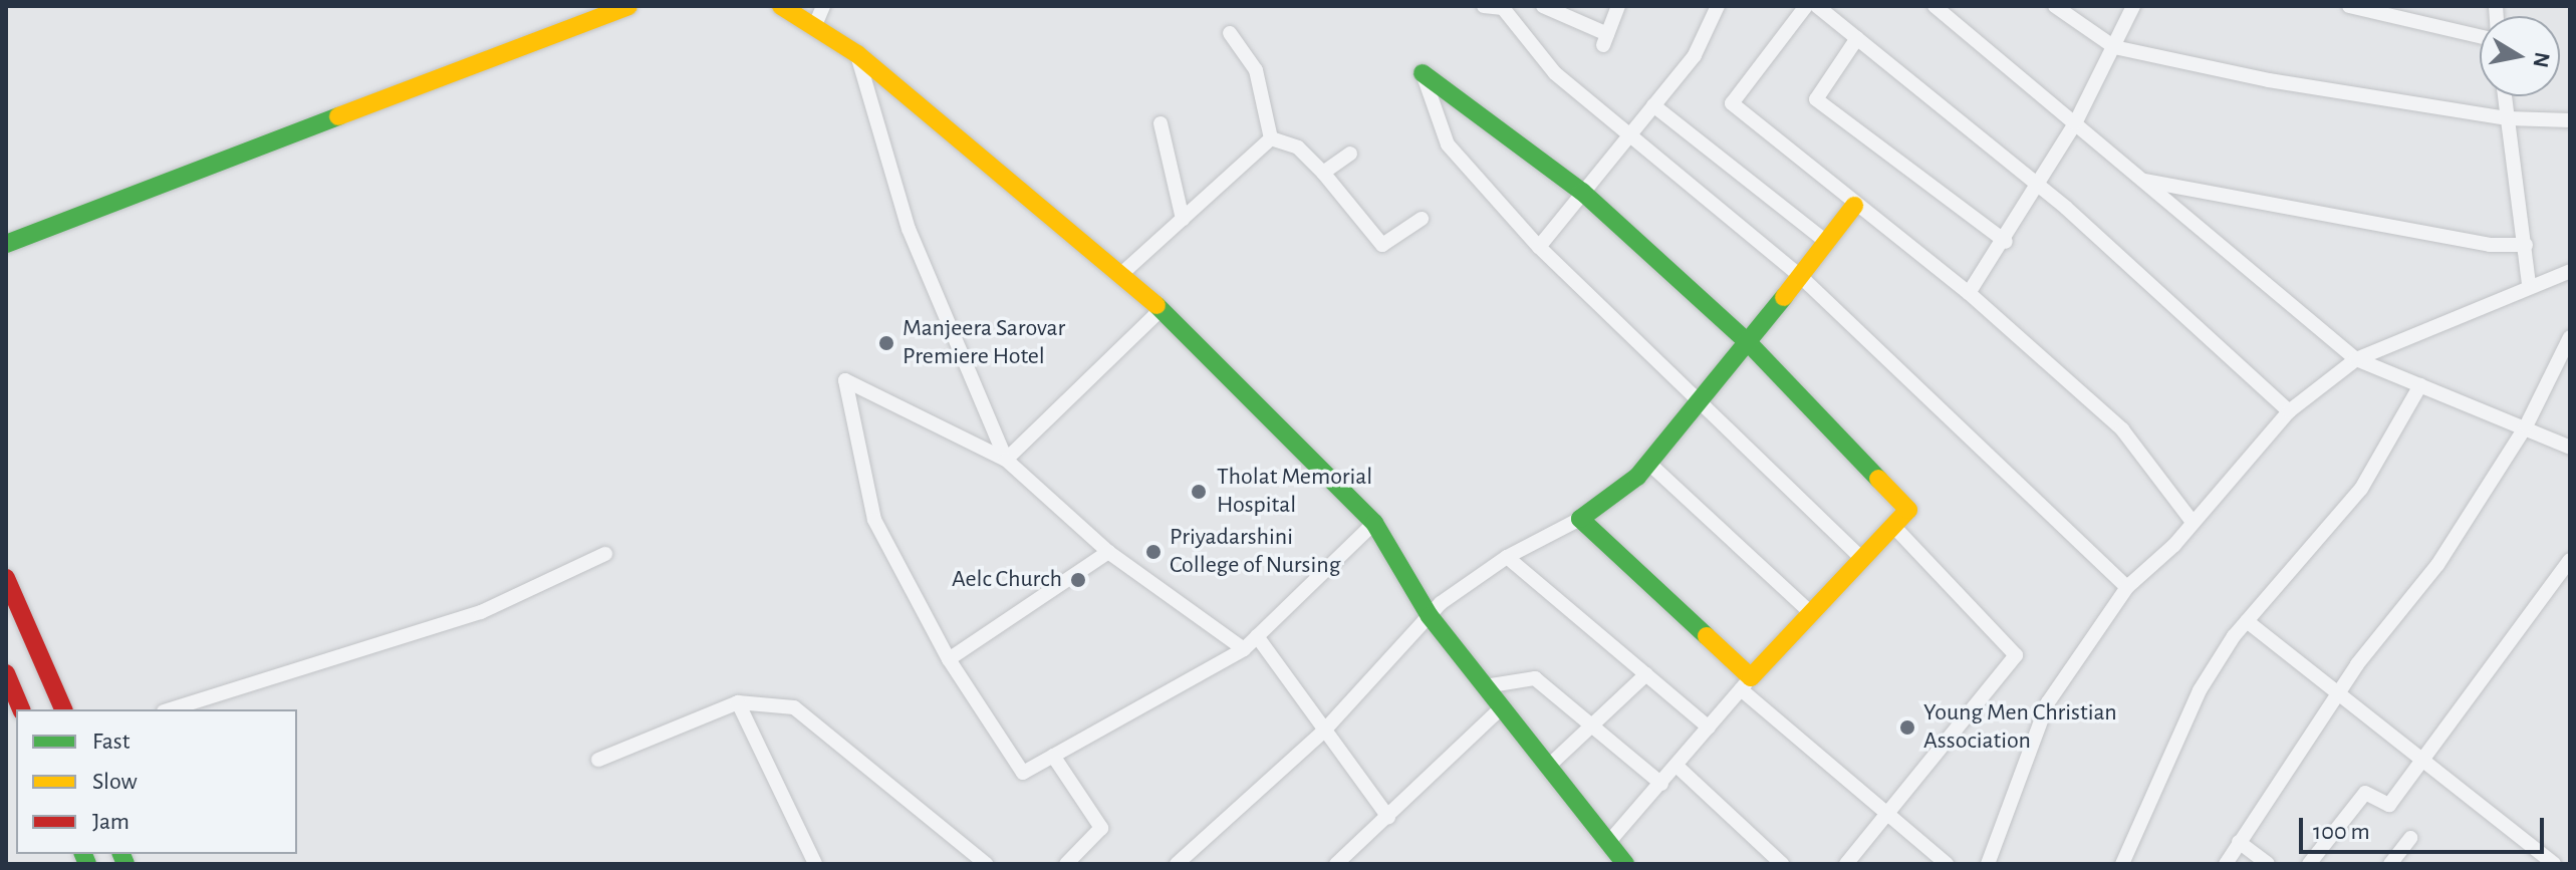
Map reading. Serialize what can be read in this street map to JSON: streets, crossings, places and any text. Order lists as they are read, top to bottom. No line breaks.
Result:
{"places":["Manjeera Sarovar Premiere Hotel","Tholat Memorial Hospital","Priyadarshini College of Nursing","Aelc Church","Young Men Christian Association"],"legend":["Fast","Slow","Jam"],"scale_bar":"100 m","north":"right"}
